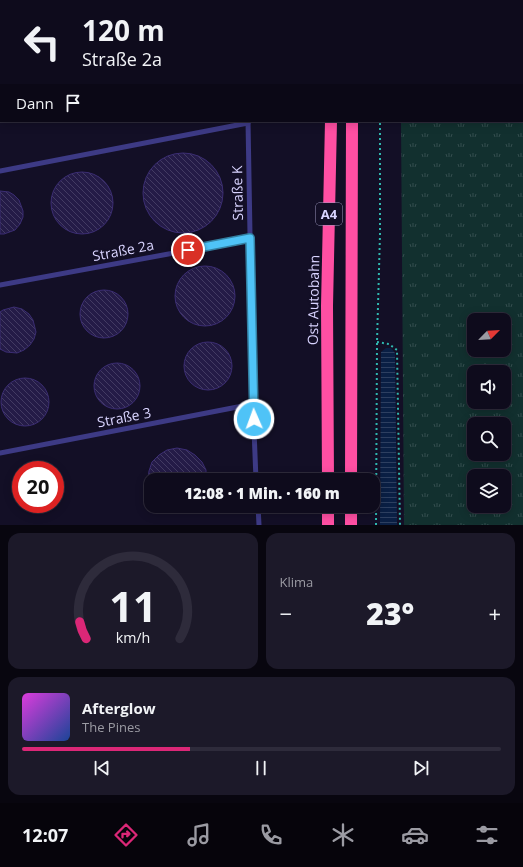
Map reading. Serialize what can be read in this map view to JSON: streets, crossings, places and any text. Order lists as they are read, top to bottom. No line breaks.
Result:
{"streets":{"highway":["A4","Ost Autobahn"],"lane":["Straße K","Straße 2a","Straße 3"]},"crossings":[["Straße K","Straße 2a"],["Straße K","Straße 3"]],"north":"top right","page":{"turn":["120 m","Straße 2a"],"then":"Dann","limit":"20","trip":"12:08 · 1 Min. · 160 m","tile":"Klima","heat":["−","23°","+"],"song":["Afterglow","The Pines"],"tabs":"12:07","gauge":["11","km/h"]}}
